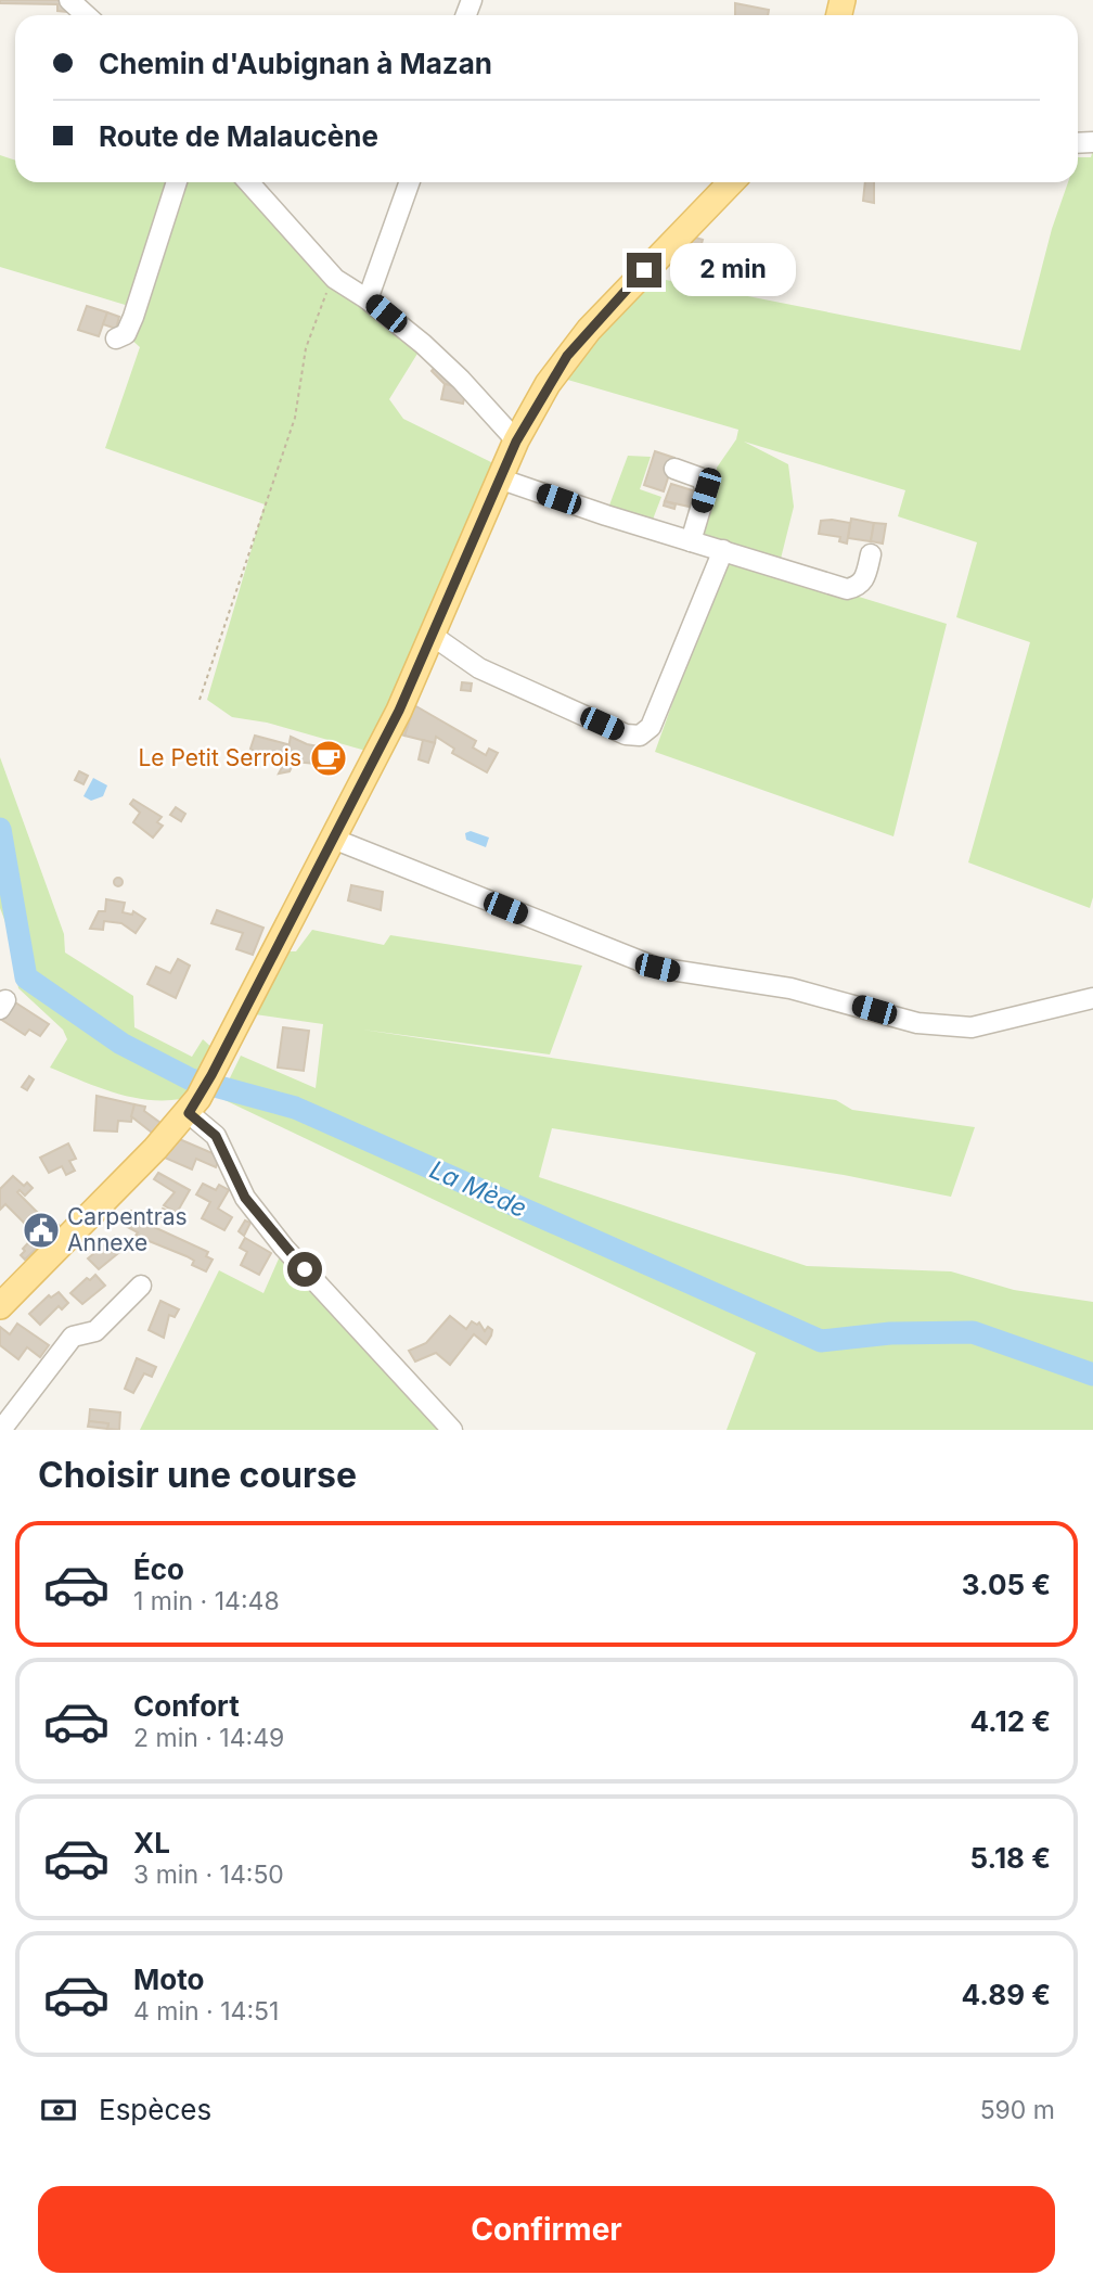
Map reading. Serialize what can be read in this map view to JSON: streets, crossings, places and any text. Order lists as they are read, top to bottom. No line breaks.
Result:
{"water":["La Mède"],"places":{"cafe":["Le Petit Serrois"],"public building":["Carpentras Annexe"]},"page":{"banner":["Chemin d'Aubignan à Mazan","Route de Malaucène"],"bubble":"2 min","heading":"Choisir une course","list":[{"name":"Éco","note":"1 min · 14:48","value":"3.05 €"},{"name":"Confort","note":"2 min · 14:49","value":"4.12 €"},{"name":"XL","note":"3 min · 14:50","value":"5.18 €"},{"name":"Moto","note":"4 min · 14:51","value":"4.89 €"}],"pay":["Espèces","590 m"],"buttons":"Confirmer"}}
